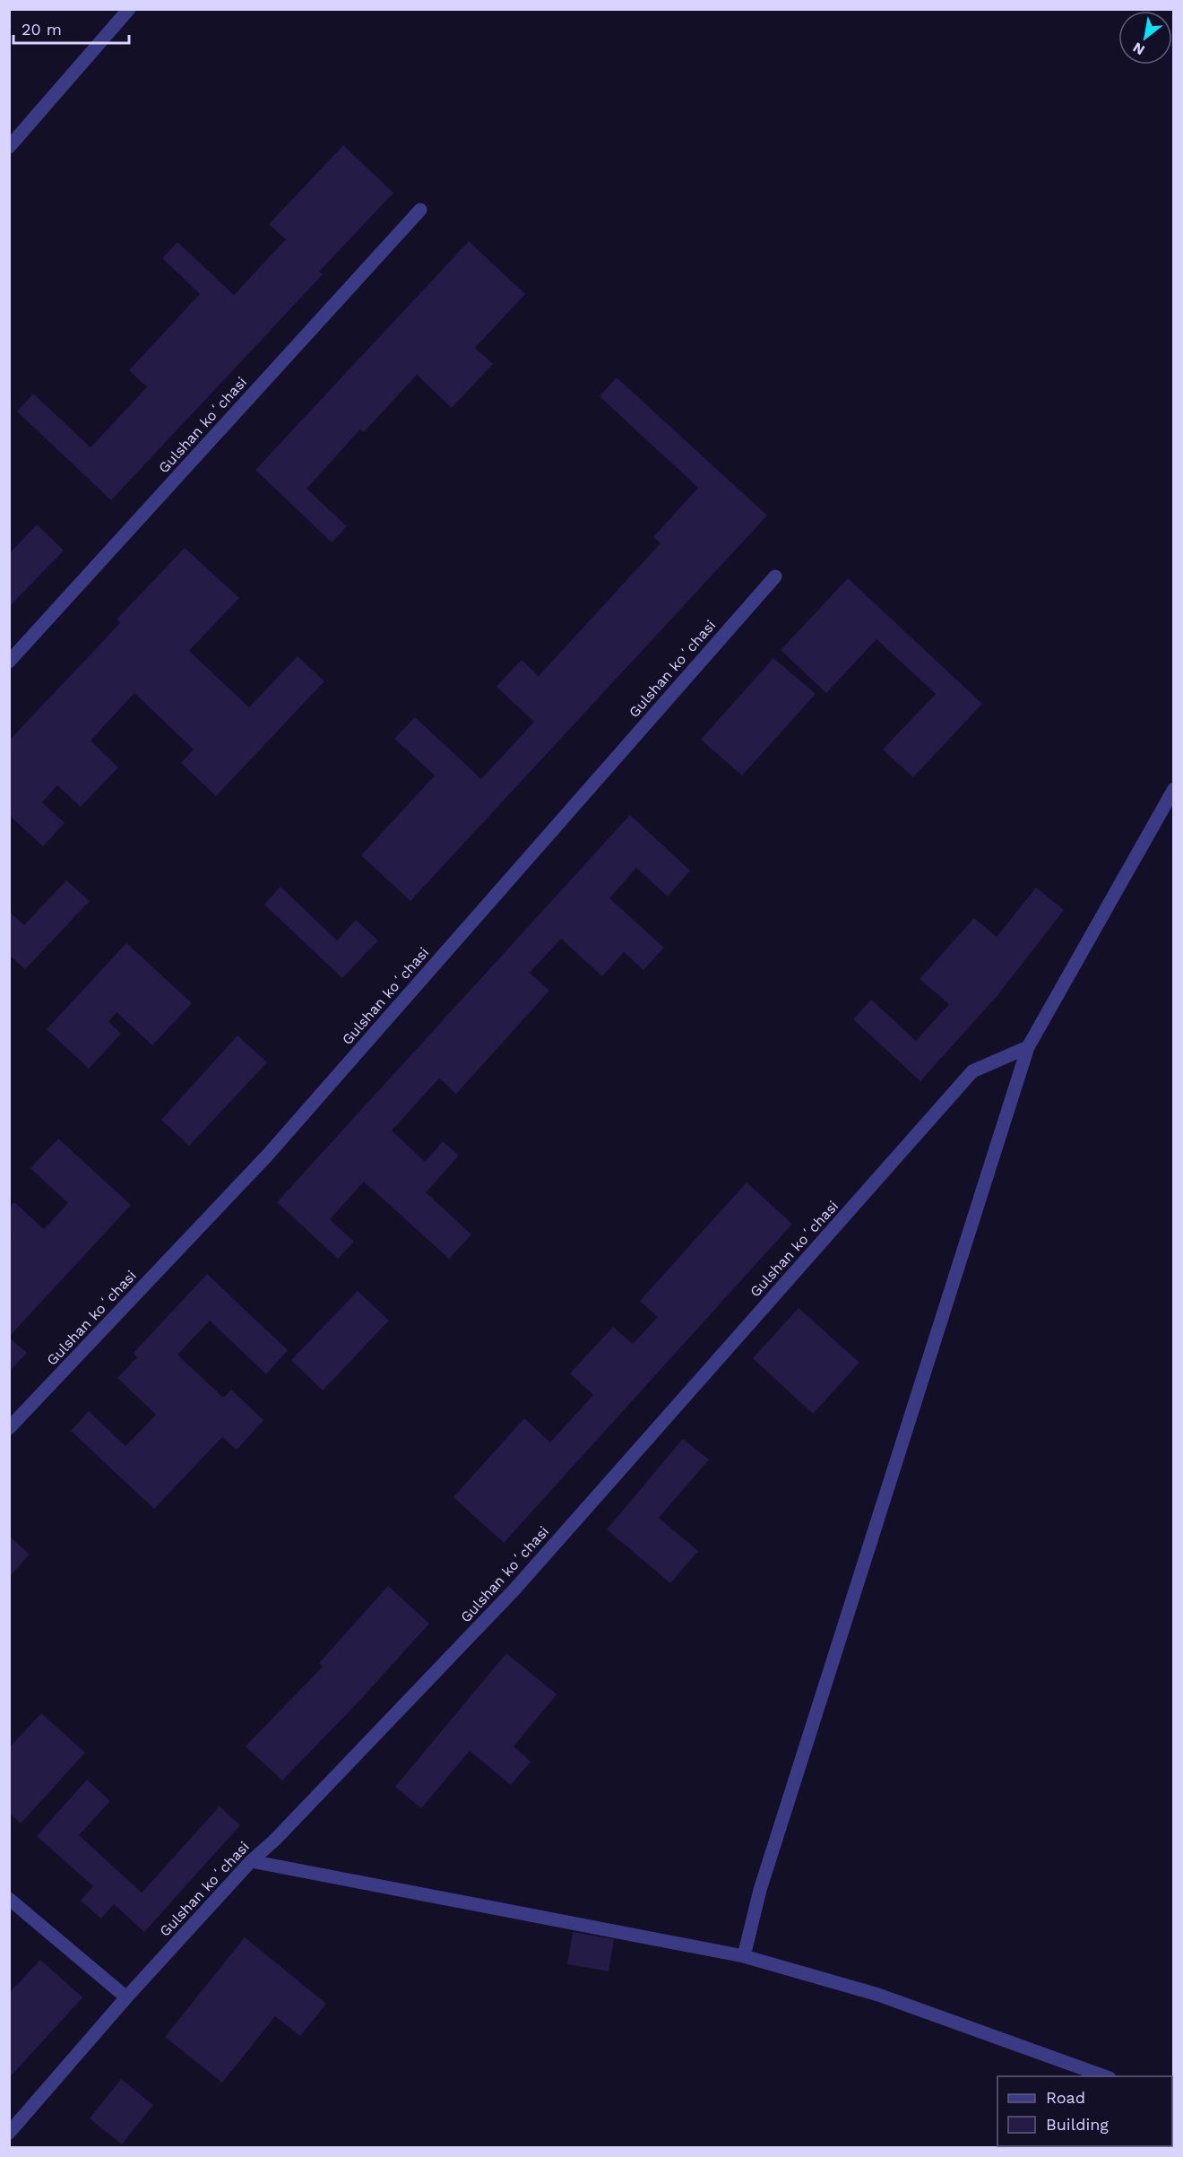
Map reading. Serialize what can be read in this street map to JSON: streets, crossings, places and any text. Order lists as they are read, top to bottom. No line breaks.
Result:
{"streets":{"street":["Gulshan koʻchasi"]},"legend":["Road","Building"],"scale_bar":"20 m","north":"bottom left"}
